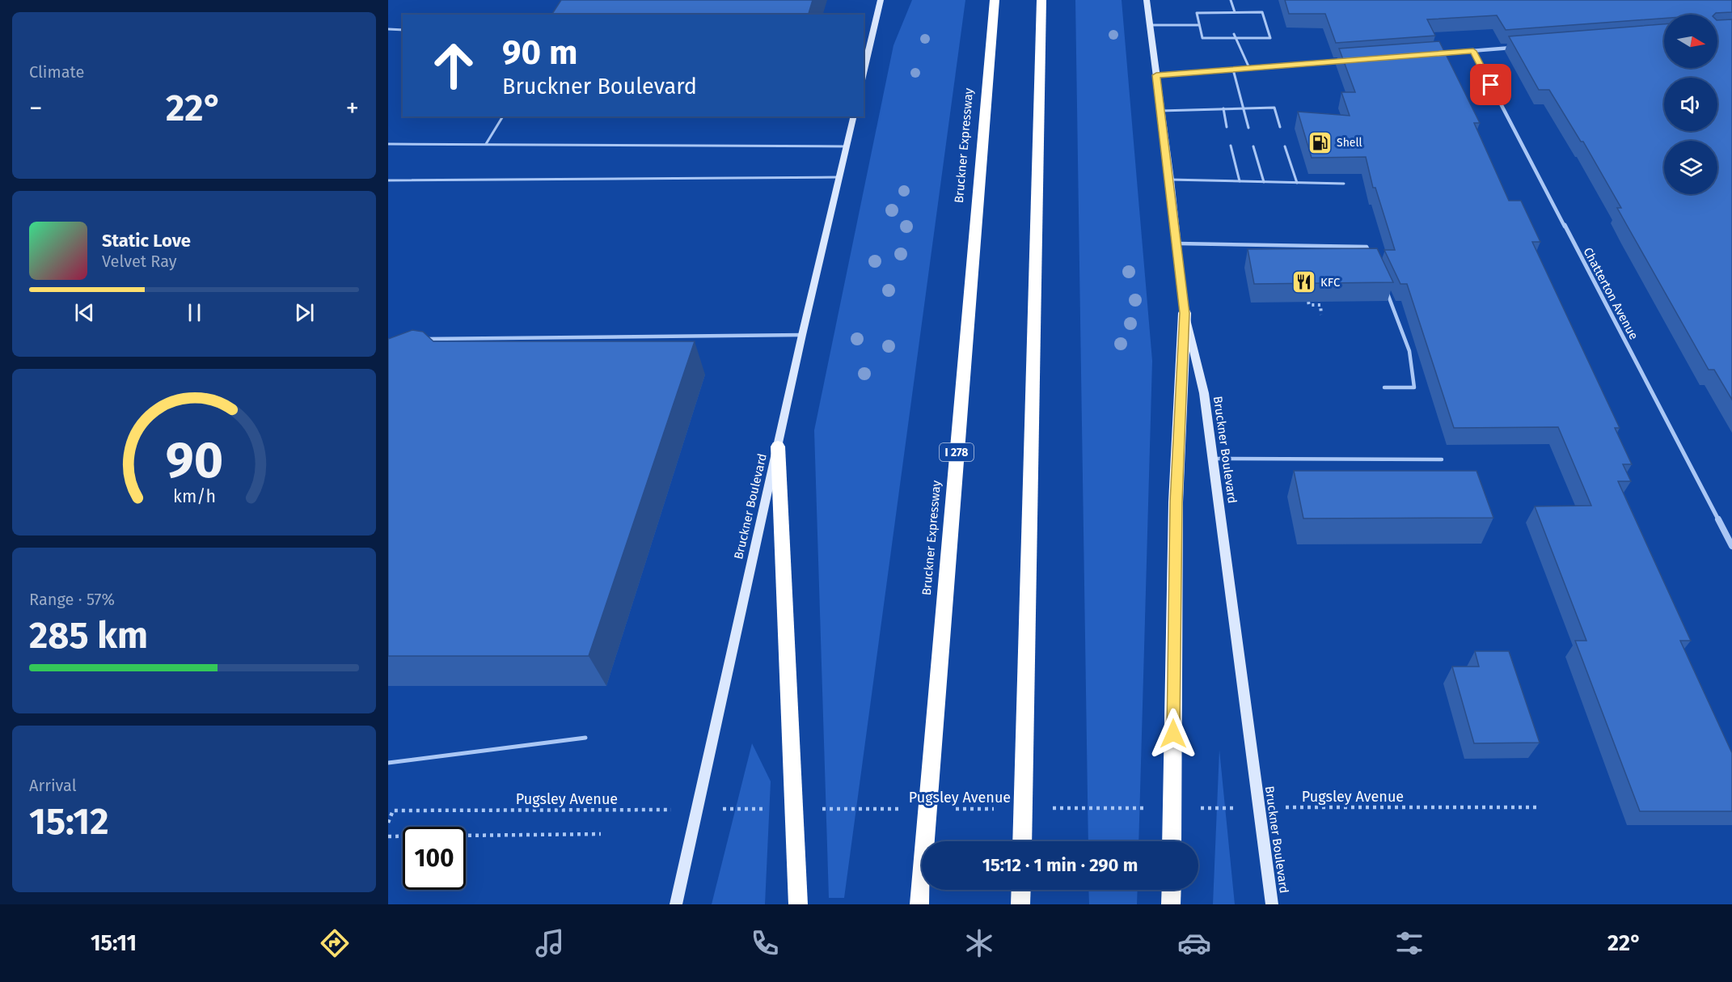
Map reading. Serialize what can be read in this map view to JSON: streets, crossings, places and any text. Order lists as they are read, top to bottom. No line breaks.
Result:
{"streets":{"highway":["Bruckner Expressway","I 278"],"main road":["Bruckner Boulevard"],"street":["Chatterton Avenue"],"path":["Pugsley Avenue"]},"places":{"fuel station":["Shell"],"restaurant":["KFC"]},"north":"right","page":{"tile":["Climate",["Range · 57%","285 km"],["Arrival","15:12"]],"turn":["90 m","Bruckner Boulevard"],"heat":["−","22°","+"],"song":["Static Love","Velvet Ray"],"limit":"100","trip":"15:12 · 1 min · 290 m","tabs":["15:11","22°"],"gauge":["90","km/h"]}}
